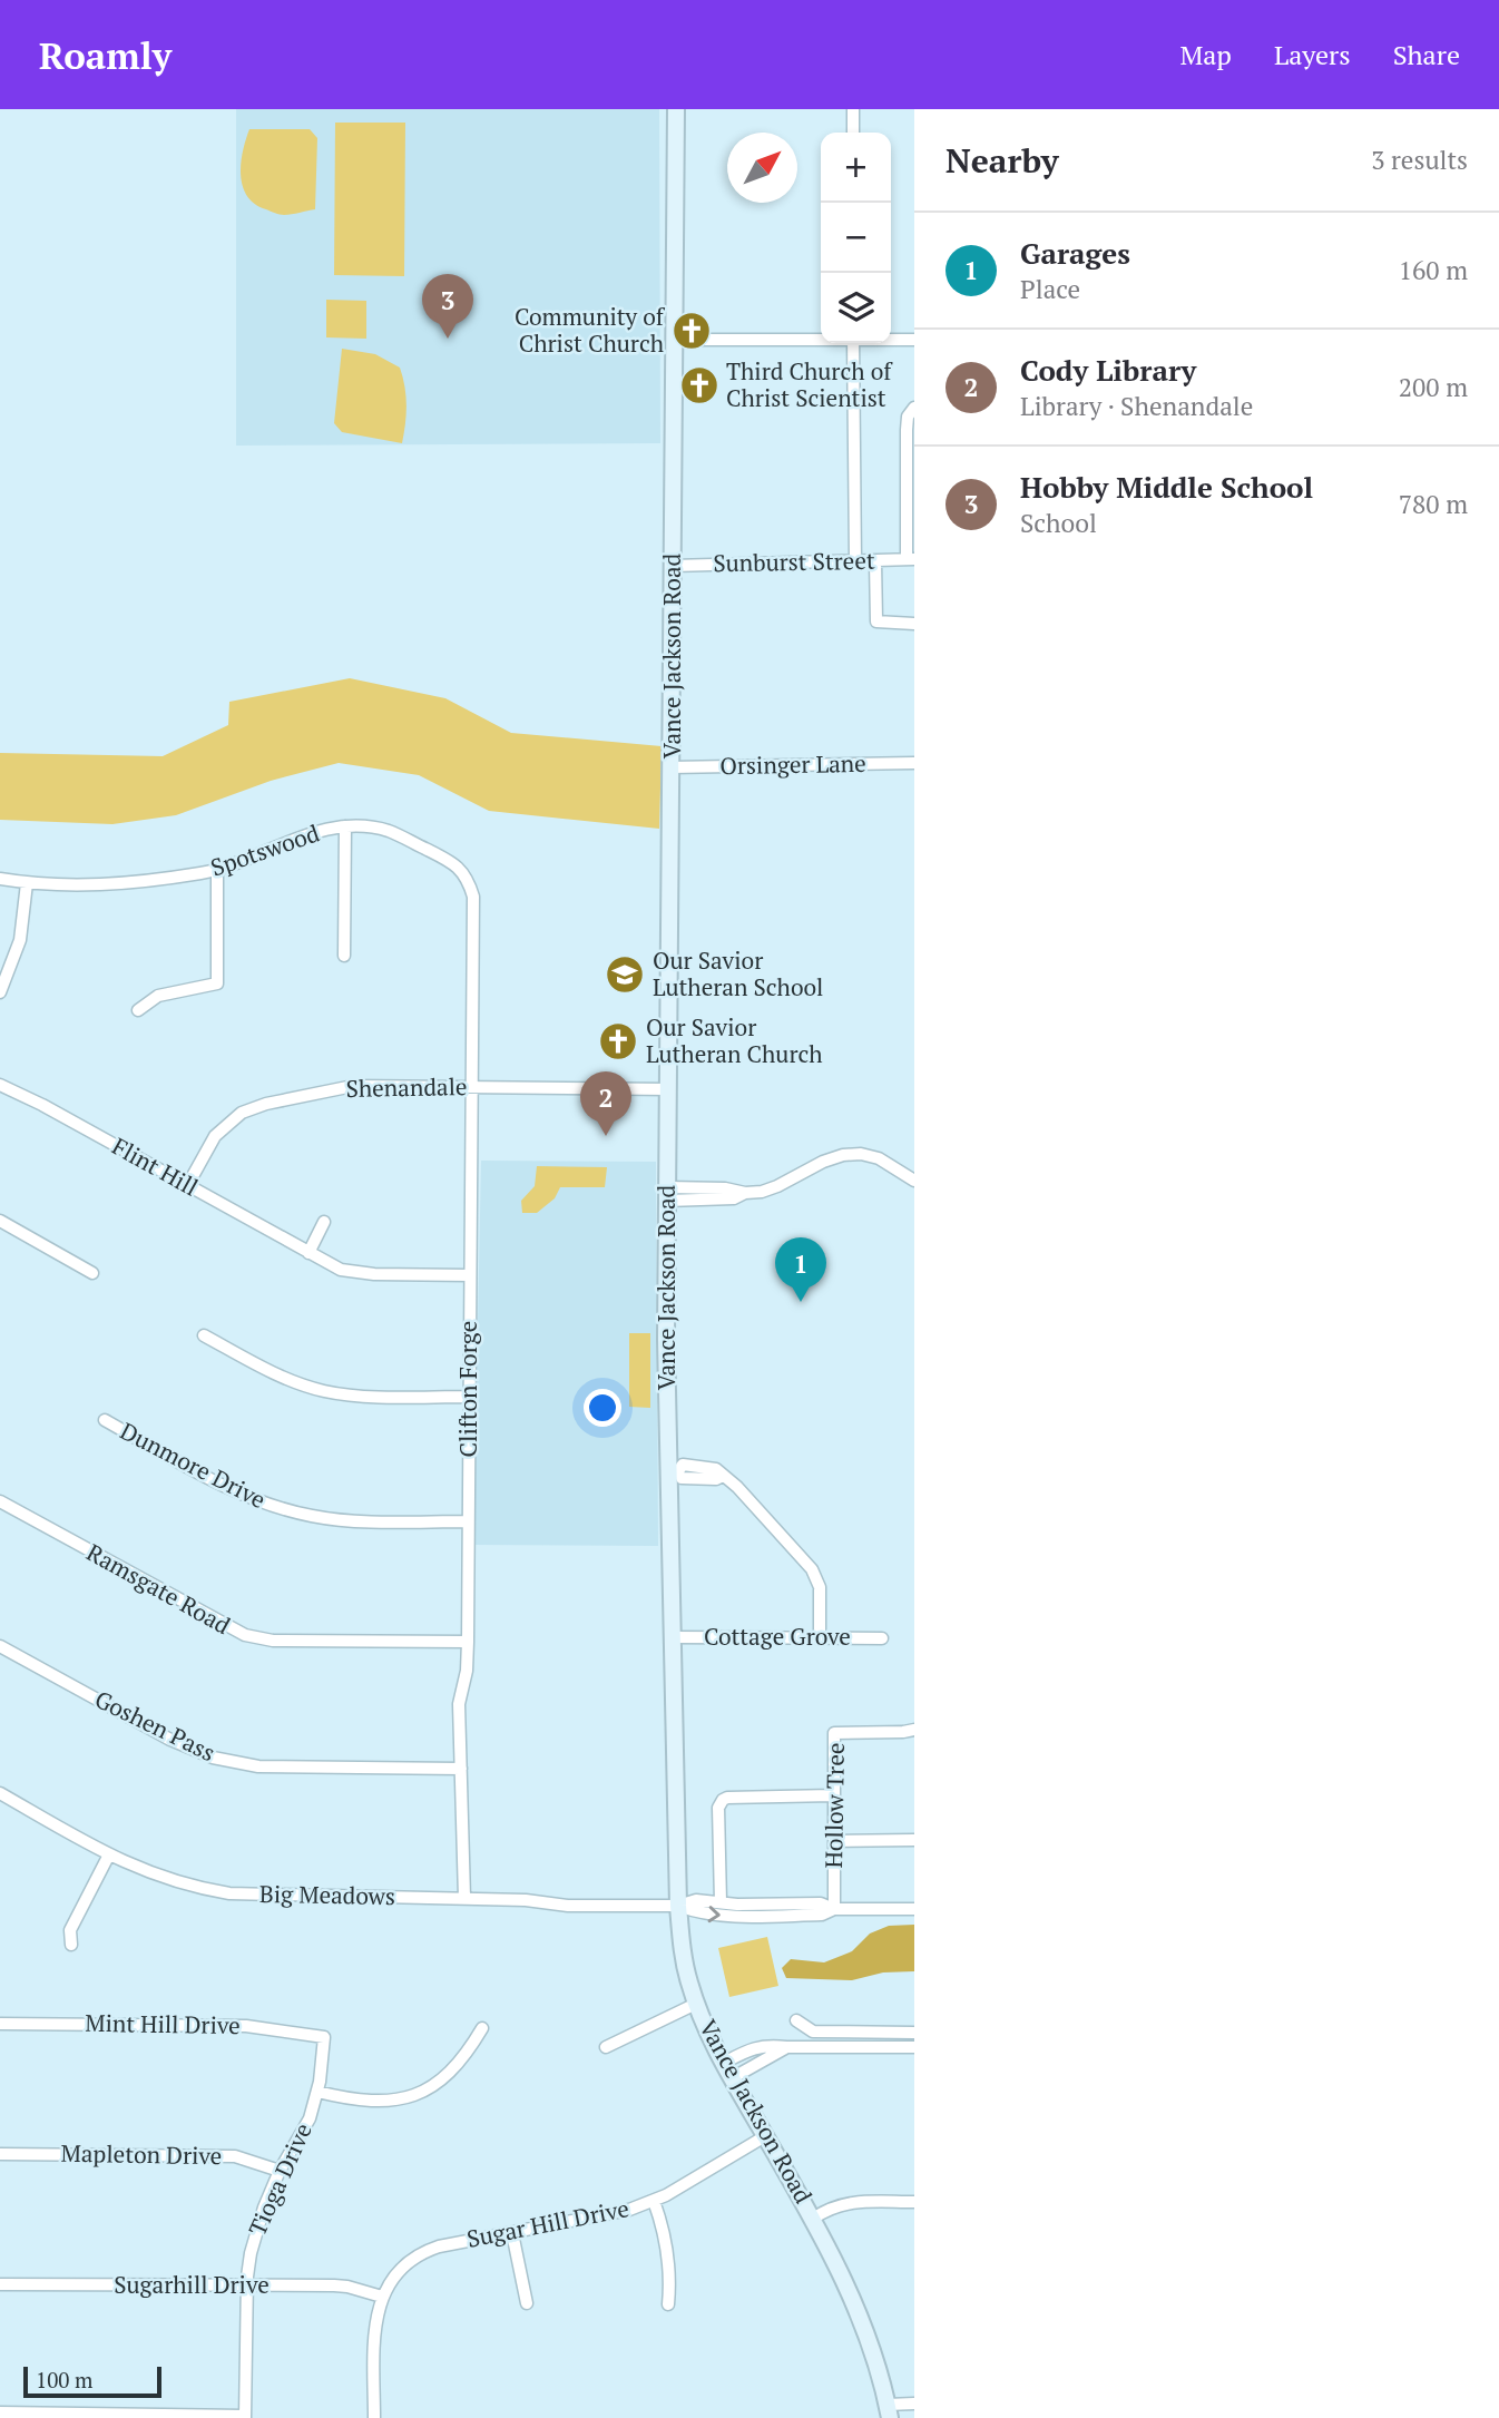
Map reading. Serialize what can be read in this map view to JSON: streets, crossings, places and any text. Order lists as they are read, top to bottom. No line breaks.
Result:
{"streets":{"main road":["Vance Jackson Road"],"street":["Sunburst Street","Orsinger Lane","Spotswood","Shenandale","Flint Hill","Clifton Forge","Dunmore Drive","Ramsgate Road","Cottage Grove","Goshen Pass","Hollow Tree","Big Meadows","Mint Hill Drive","Mapleton Drive","Tioga Drive","Sugar Hill Drive","Sugarhill Drive"]},"crossings":[["Sunburst Street","Vance Jackson Road"],["Vance Jackson Road","Orsinger Lane"],["Vance Jackson Road","Shenandale"],["Vance Jackson Road","Cottage Grove"],["Vance Jackson Road","Big Meadows"],["Vance Jackson Road","Sugar Hill Drive"],["Spotswood","Clifton Forge"],["Shenandale","Flint Hill"],["Shenandale","Clifton Forge"],["Flint Hill","Clifton Forge"],["Clifton Forge","Dunmore Drive"],["Clifton Forge","Ramsgate Road"],["Clifton Forge","Goshen Pass"],["Clifton Forge","Big Meadows"],["Hollow Tree","Big Meadows"],["Mint Hill Drive","Tioga Drive"],["Mapleton Drive","Tioga Drive"],["Tioga Drive","Sugarhill Drive"],["Sugar Hill Drive","Sugarhill Drive"]],"places":{"church":["Community of Christ Church","Third Church of Christ Scientist","Our Savior Lutheran Church"],"school or university":["Our Savior Lutheran School"]},"scale_bar":"100 m","north":"top right","page":{"header":"Roamly","nav":["Map","Layers","Share"],"heading":["Nearby","3 results"],"map_buttons":["+","−"],"list":[{"mark":"1","name":"Garages","note":"Place","value":"160 m"},{"mark":"2","name":"Cody Library","note":"Library · Shenandale","value":"200 m"},{"mark":"3","name":"Hobby Middle School","note":"School","value":"780 m"}],"pins":["3","2","1"],"scale":"100 m"}}
